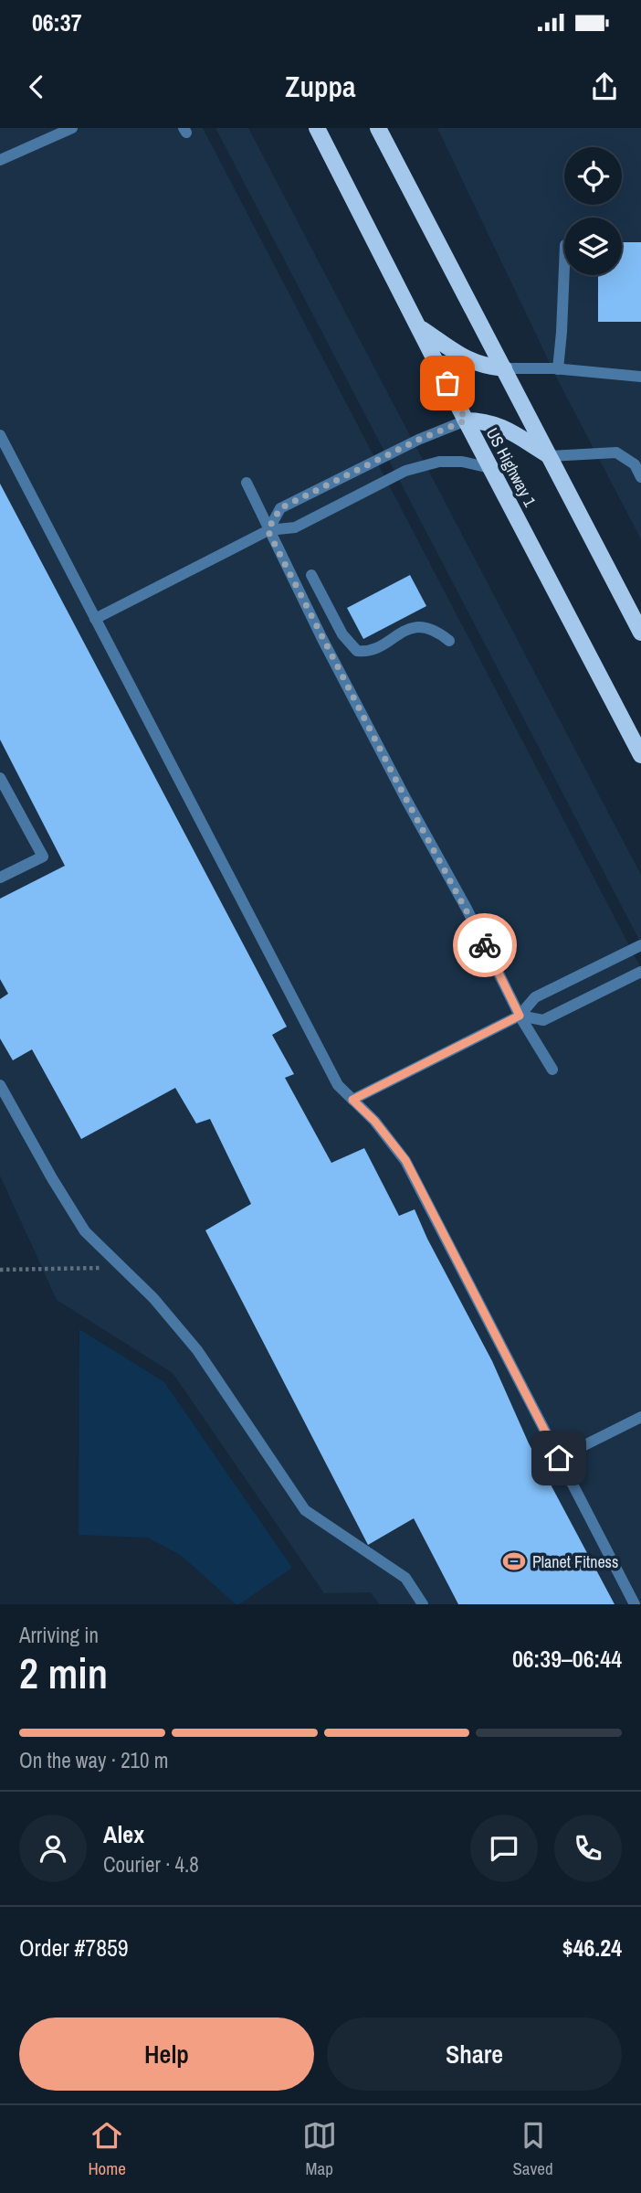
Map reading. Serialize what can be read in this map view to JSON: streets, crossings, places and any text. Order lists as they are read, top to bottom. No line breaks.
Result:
{"streets":{"main road":["US Highway 1"]},"places":{"sports":["Planet Fitness"]},"page":{"status":"06:37","header":"Zuppa","heading":["2 min","Arriving in","06:39–06:44"],"panel":["Alex","Courier · 4.8","Order #7859","$46.24"],"bar":"On the way · 210 m","buttons":["Help","Share"],"tabs":["Home","Map","Saved"]}}
